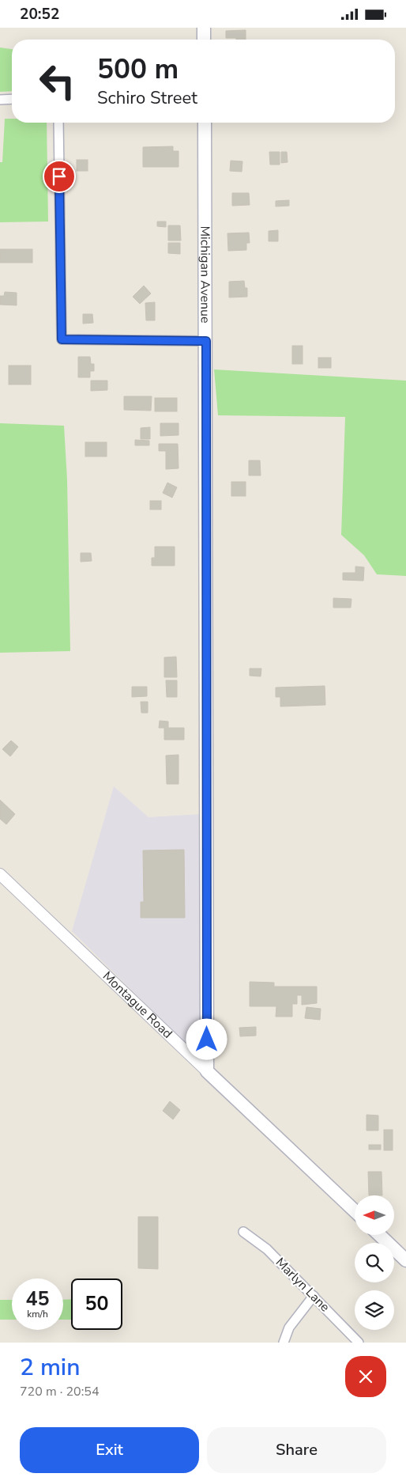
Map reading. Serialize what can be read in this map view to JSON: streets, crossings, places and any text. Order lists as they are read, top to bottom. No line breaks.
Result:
{"streets":{"main road":["Michigan Avenue","Montague Road"],"street":["Marlyn Lane"]},"crossings":[["Michigan Avenue","Montague Road"]],"north":"left","page":{"status":"20:52","turn":["500 m","Schiro Street"],"speed":"45 km/h","limit":"50","heading":["2 min","720 m · 20:54"],"buttons":["Exit","Share"]}}
